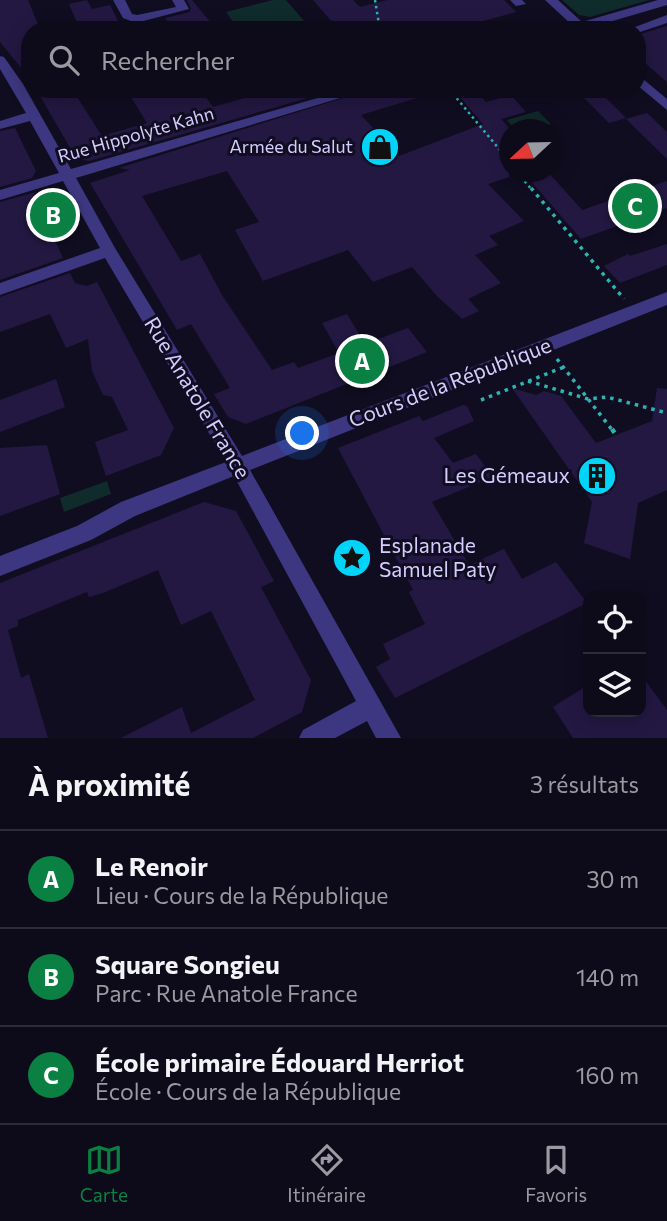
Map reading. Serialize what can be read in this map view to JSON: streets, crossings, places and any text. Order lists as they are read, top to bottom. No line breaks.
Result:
{"streets":{"street":["Rue Hippolyte Kahn","Cours de la République","Rue Anatole France"]},"crossings":[["Rue Hippolyte Kahn","Rue Anatole France"],["Cours de la République","Rue Anatole France"]],"places":{"shop":["Armée du Salut"],"building":["Les Gémeaux"],"place":["Esplanade Samuel Paty"]},"north":"left","page":{"search":"Rechercher","pins":["C","B","A"],"heading":["À proximité","3 résultats"],"list":[{"mark":"A","name":"Le Renoir","note":"Lieu · Cours de la République","value":"30 m"},{"mark":"B","name":"Square Songieu","note":"Parc · Rue Anatole France","value":"140 m"},{"mark":"C","name":"École primaire Édouard Herriot","note":"École · Cours de la République","value":"160 m"}],"nav":["Carte","Itinéraire","Favoris"]}}
